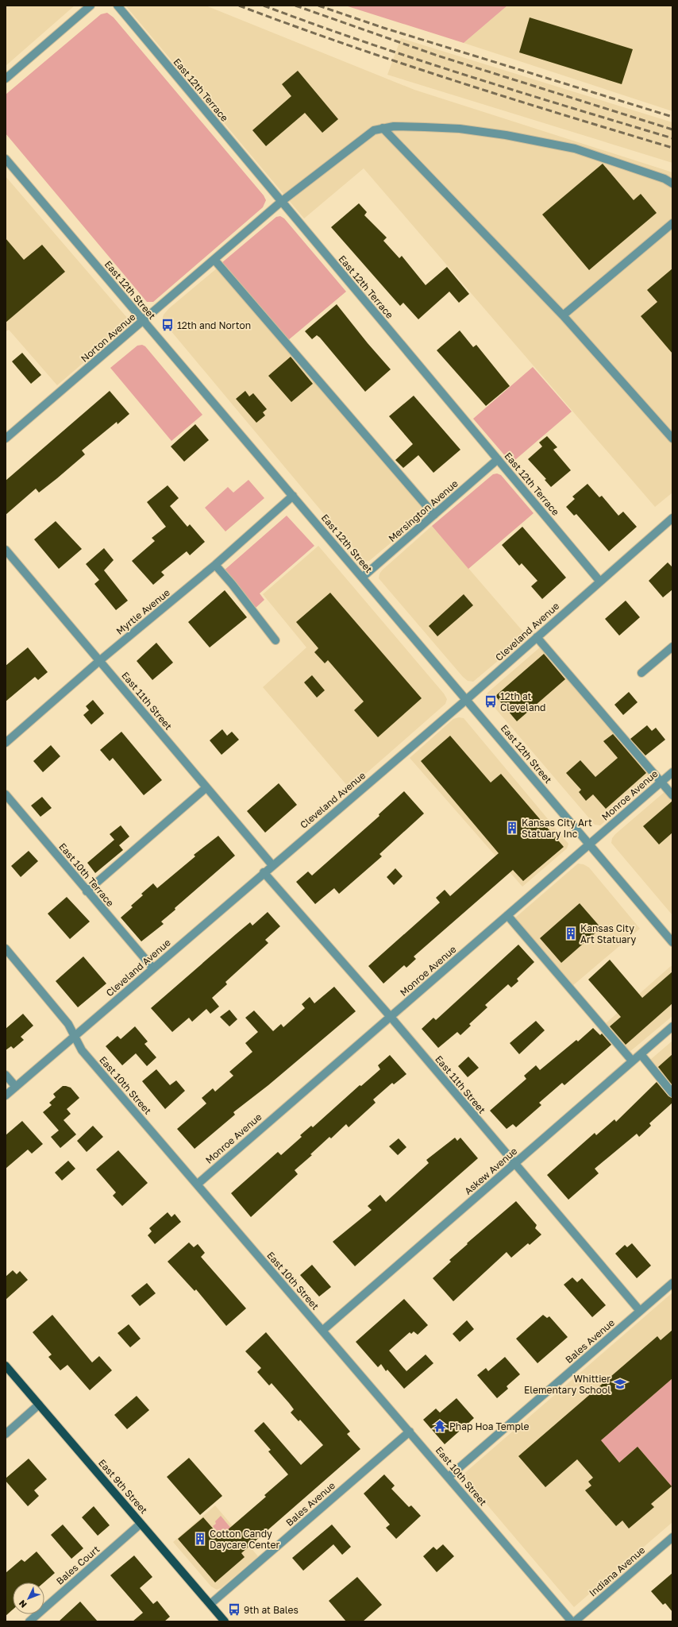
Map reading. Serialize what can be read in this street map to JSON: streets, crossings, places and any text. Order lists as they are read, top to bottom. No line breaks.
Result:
{"streets":{"main road":["East 9th Street"],"street":["East 12th Terrace","East 12th Street","Norton Avenue","Mersington Avenue","Myrtle Avenue","Cleveland Avenue","East 11th Street","Monroe Avenue","East 10th Terrace","East 10th Street","Askew Avenue","Bales Avenue","Bales Court","Indiana Avenue"]},"crossings":[["East 12th Terrace","Norton Avenue"],["East 12th Terrace","Mersington Avenue"],["East 12th Terrace","Cleveland Avenue"],["East 12th Street","Norton Avenue"],["East 12th Street","Mersington Avenue"],["East 12th Street","Myrtle Avenue"],["East 12th Street","Cleveland Avenue"],["East 12th Street","Monroe Avenue"],["Myrtle Avenue","East 11th Street"],["Cleveland Avenue","East 11th Street"],["Cleveland Avenue","East 10th Terrace"],["Cleveland Avenue","East 10th Street"],["East 11th Street","Monroe Avenue"],["East 11th Street","Askew Avenue"],["East 11th Street","Bales Avenue"],["Monroe Avenue","East 10th Street"],["East 10th Street","Askew Avenue"],["East 10th Street","Bales Avenue"],["Bales Avenue","East 9th Street"],["East 9th Street","Bales Court"]],"places":{"bus stop":["12th and Norton","12th at Cleveland","9th at Bales"],"building":["Kansas City Art Statuary Inc","Kansas City Art Statuary","Cotton Candy Daycare Center"],"school or university":["Whittier Elementary School"],"temple":["Phap Hoa Temple"]},"north":"bottom left"}
